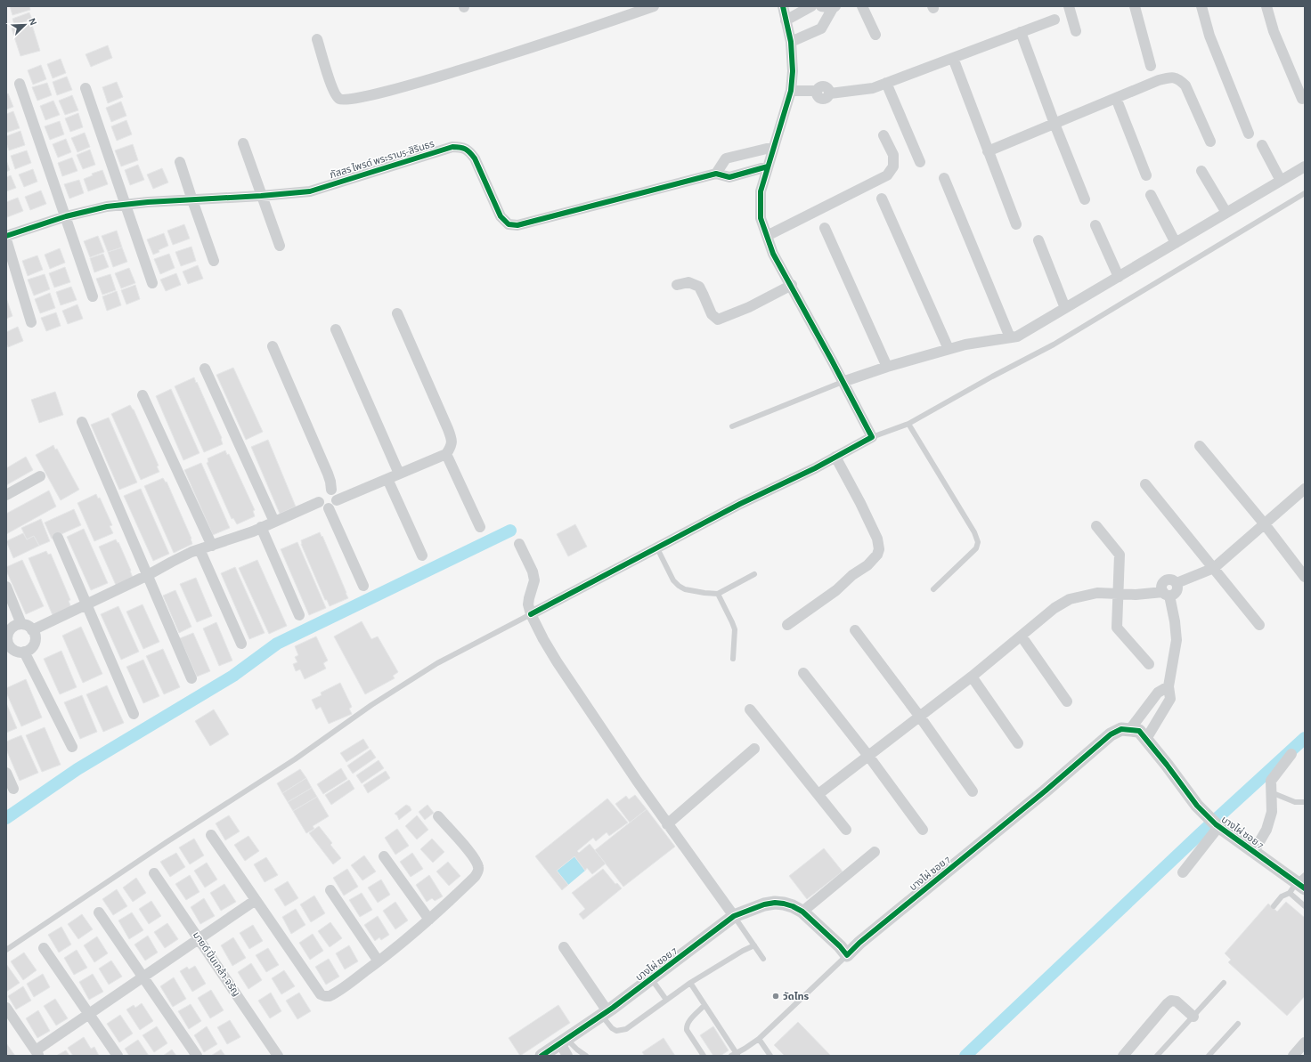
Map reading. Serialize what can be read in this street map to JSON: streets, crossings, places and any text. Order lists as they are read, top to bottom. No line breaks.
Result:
{"streets":{"street":["ภัสสร ไพรด์ พระราม5-สิรินธร","บางไผ่ ซอย 7","มายด์ ปิ่นเกล้า-จรัญ"]},"places":["วัดไทร"],"north":"top right"}
